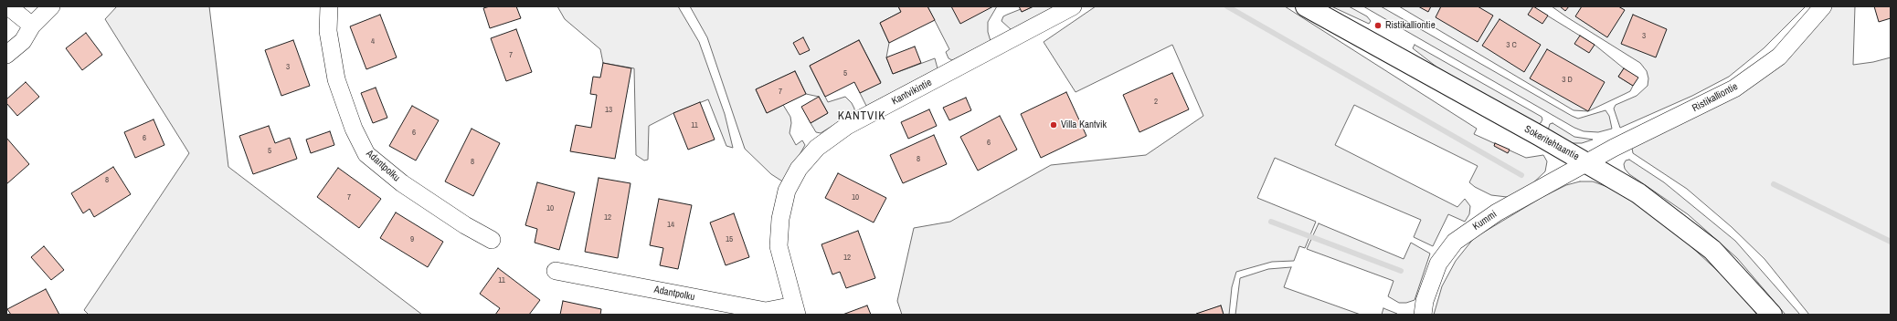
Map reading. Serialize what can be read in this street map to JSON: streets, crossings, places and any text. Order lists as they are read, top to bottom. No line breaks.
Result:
{"streets":{"street":["Kantvikintie","Ristikalliontie","Sokeritehtaantie","Adantpolku","Kummi"]},"crossings":[["Kantvikintie","Adantpolku"],["Ristikalliontie","Sokeritehtaantie"],["Ristikalliontie","Kummi"],["Sokeritehtaantie","Kummi"]],"districts":["KANTVIK"],"places":["Ristikalliontie","Villa Kantvik"],"house_numbers":["3","4","3 C","7","3","5","3 D","7","2","13","11","6","6","6","5","8","8","8","7","10","10","12","14","9","15","12","11"]}
